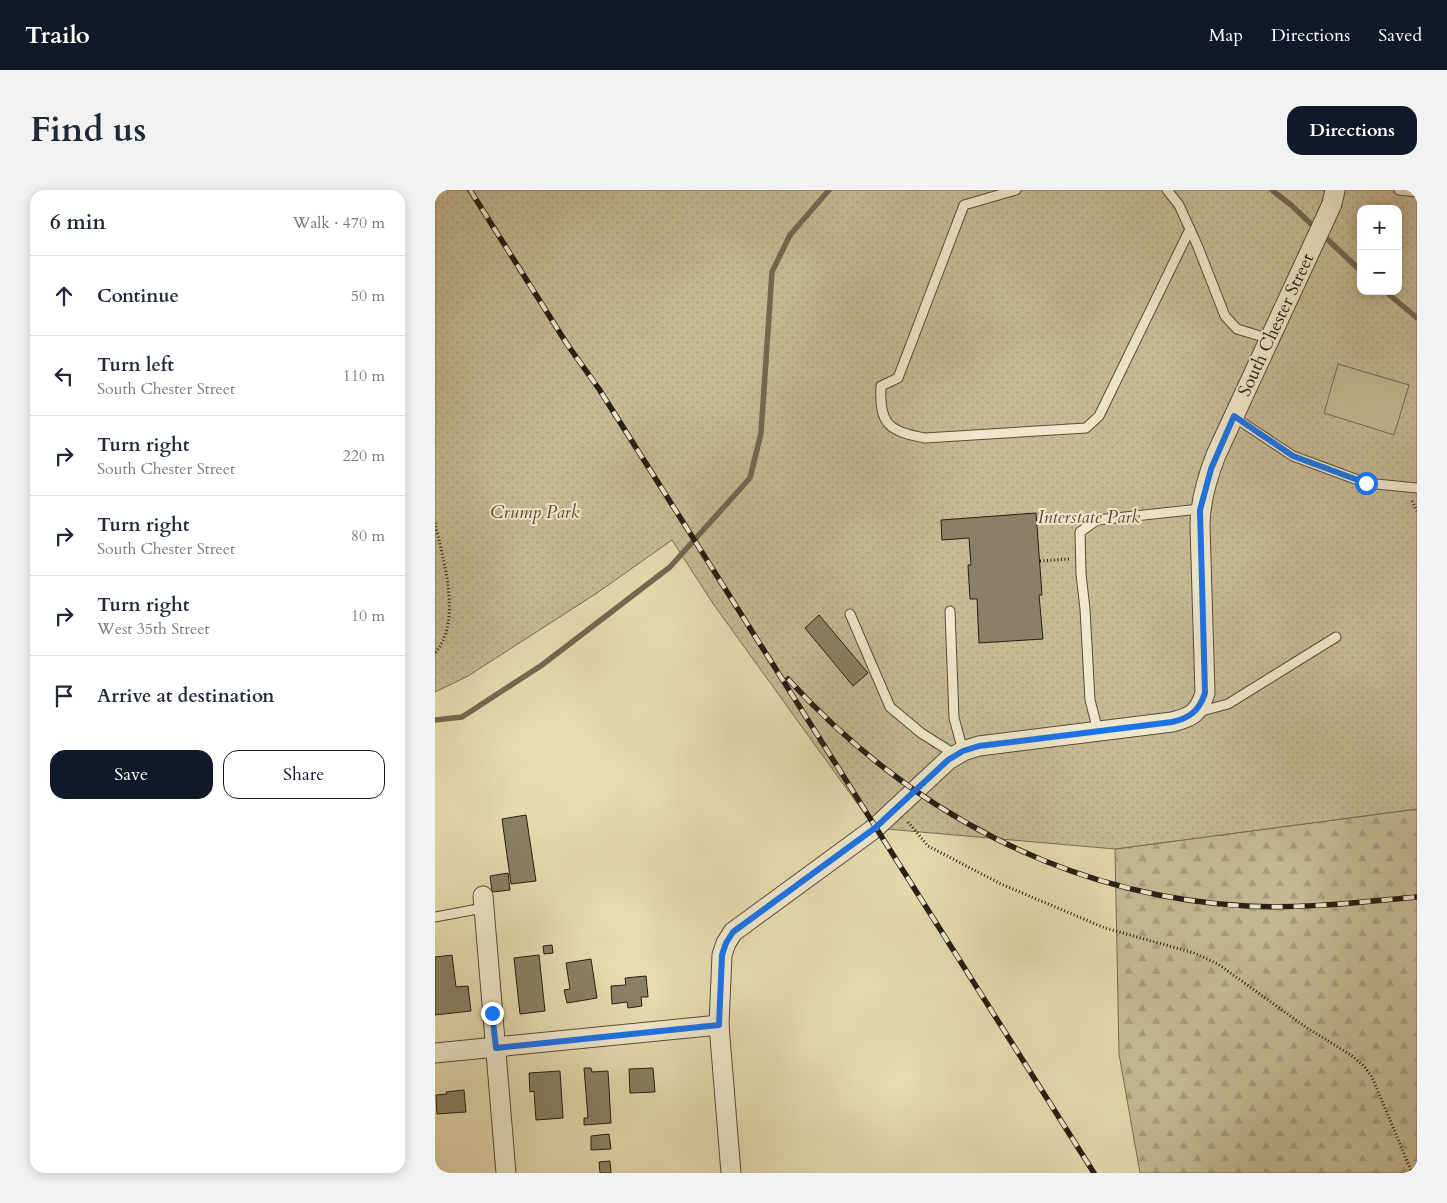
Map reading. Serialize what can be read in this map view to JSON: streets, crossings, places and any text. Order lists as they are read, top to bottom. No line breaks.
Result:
{"streets":{"street":["South Chester Street"]},"parks":["Crump Park","Interstate Park"],"page":{"header":"Trailo","nav":["Map","Directions","Saved"],"title":"Find us","buttons":["Directions",["Save","Share"]],"heading":["6 min","Walk · 470 m"],"map_buttons":["+","−"],"list":[["Continue","50 m"],["Turn left","South Chester Street","110 m"],["Turn right","South Chester Street","220 m"],["Turn right","South Chester Street","80 m"],["Turn right","West 35th Street","10 m"],"Arrive at destination"]}}
